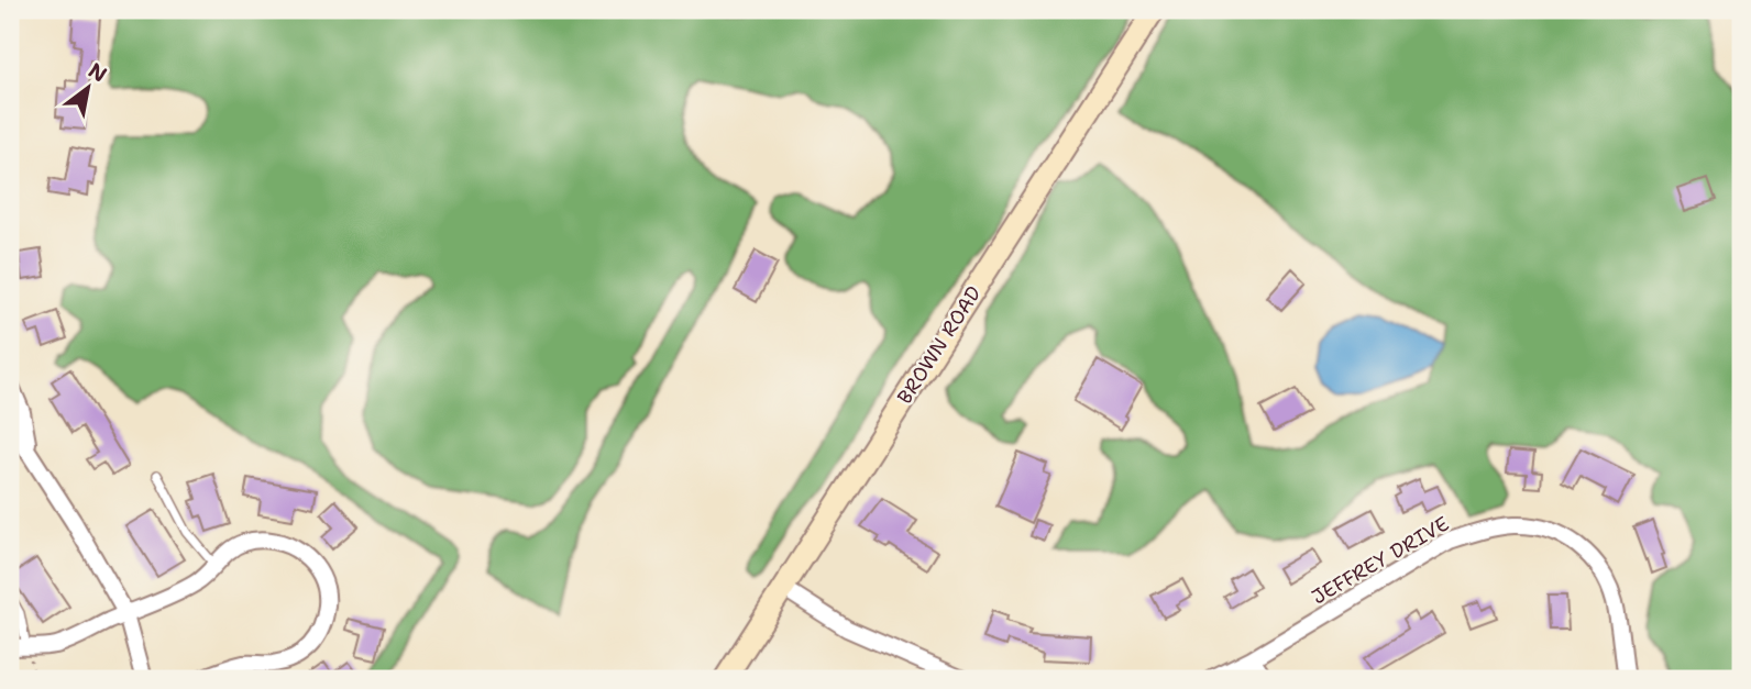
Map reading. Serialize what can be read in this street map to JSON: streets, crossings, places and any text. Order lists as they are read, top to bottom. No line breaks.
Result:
{"streets":{"street":["BROWN ROAD","JEFFREY DRIVE"]},"north":"top right"}
